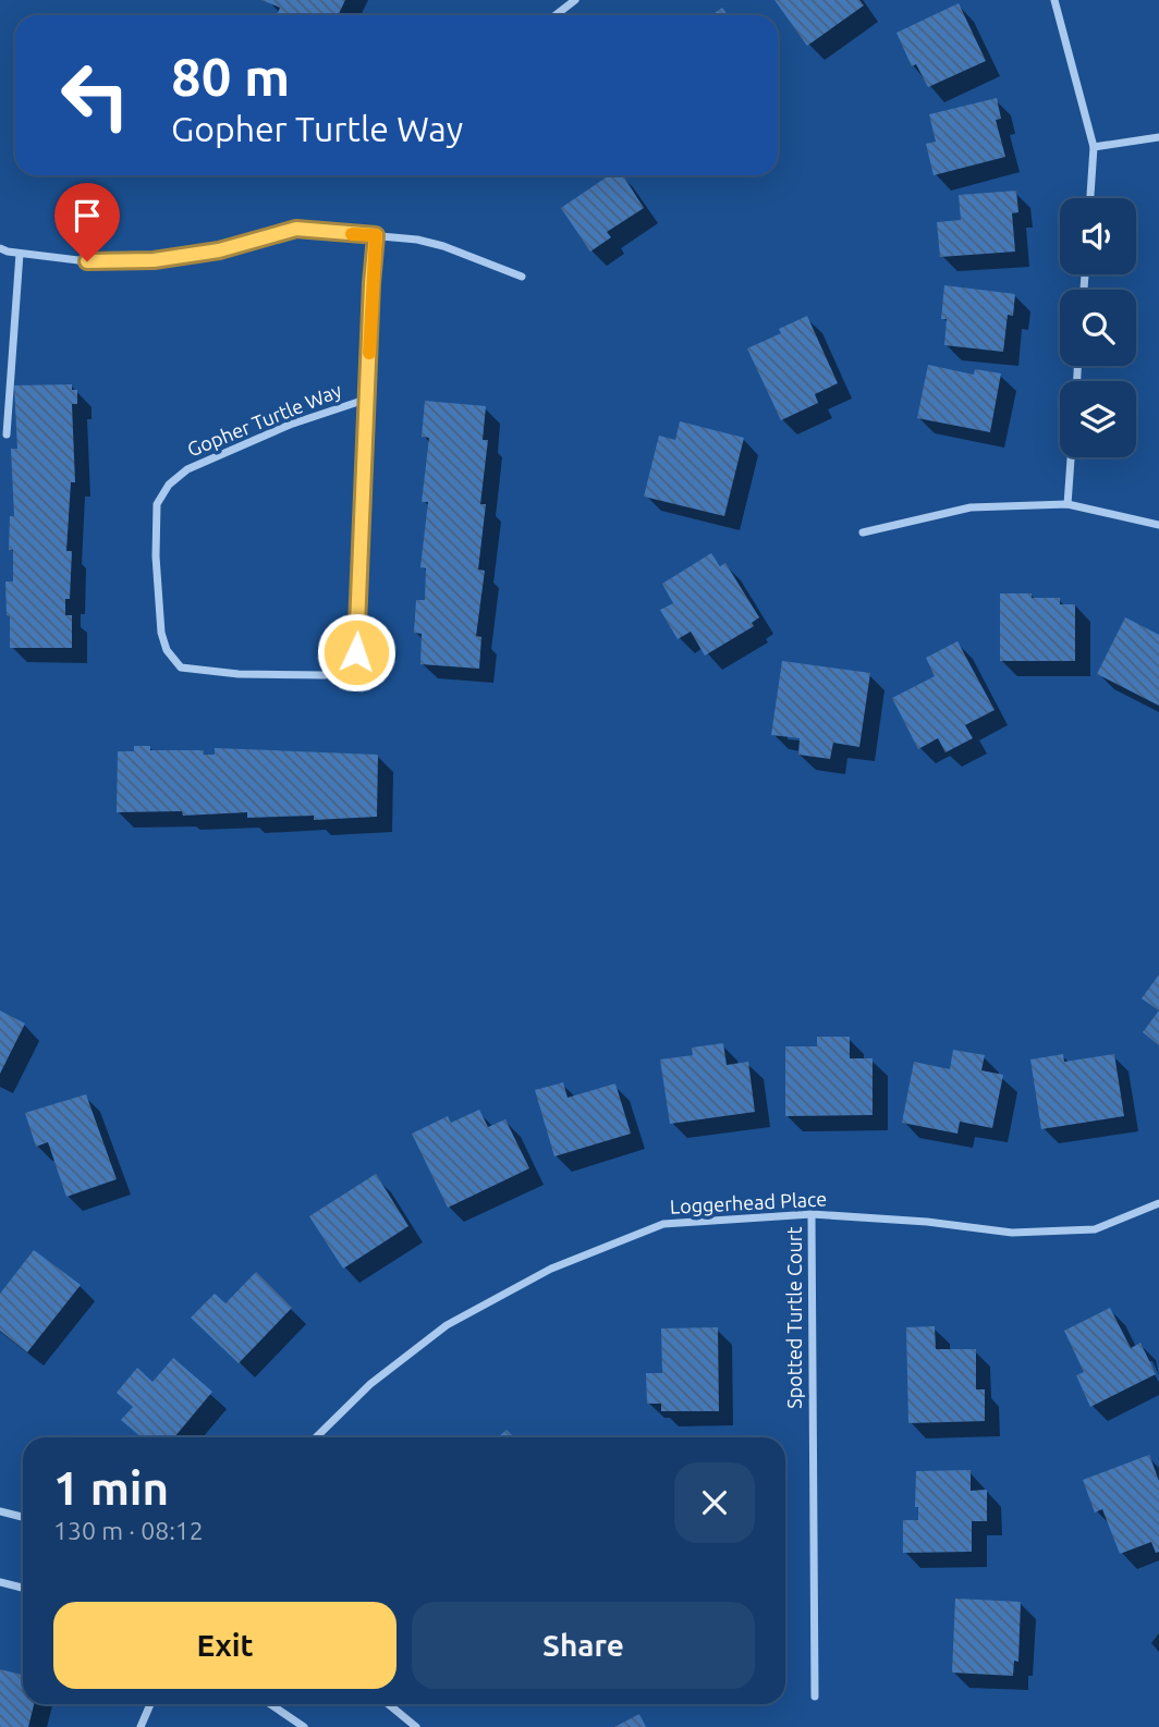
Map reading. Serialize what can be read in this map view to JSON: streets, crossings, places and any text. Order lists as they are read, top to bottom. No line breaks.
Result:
{"streets":{"street":["Gopher Turtle Way","Loggerhead Place","Spotted Turtle Court"]},"crossings":[["Loggerhead Place","Spotted Turtle Court"]],"page":{"turn":["80 m","Gopher Turtle Way"],"heading":["1 min","130 m · 08:12"],"buttons":["Exit","Share"]}}
